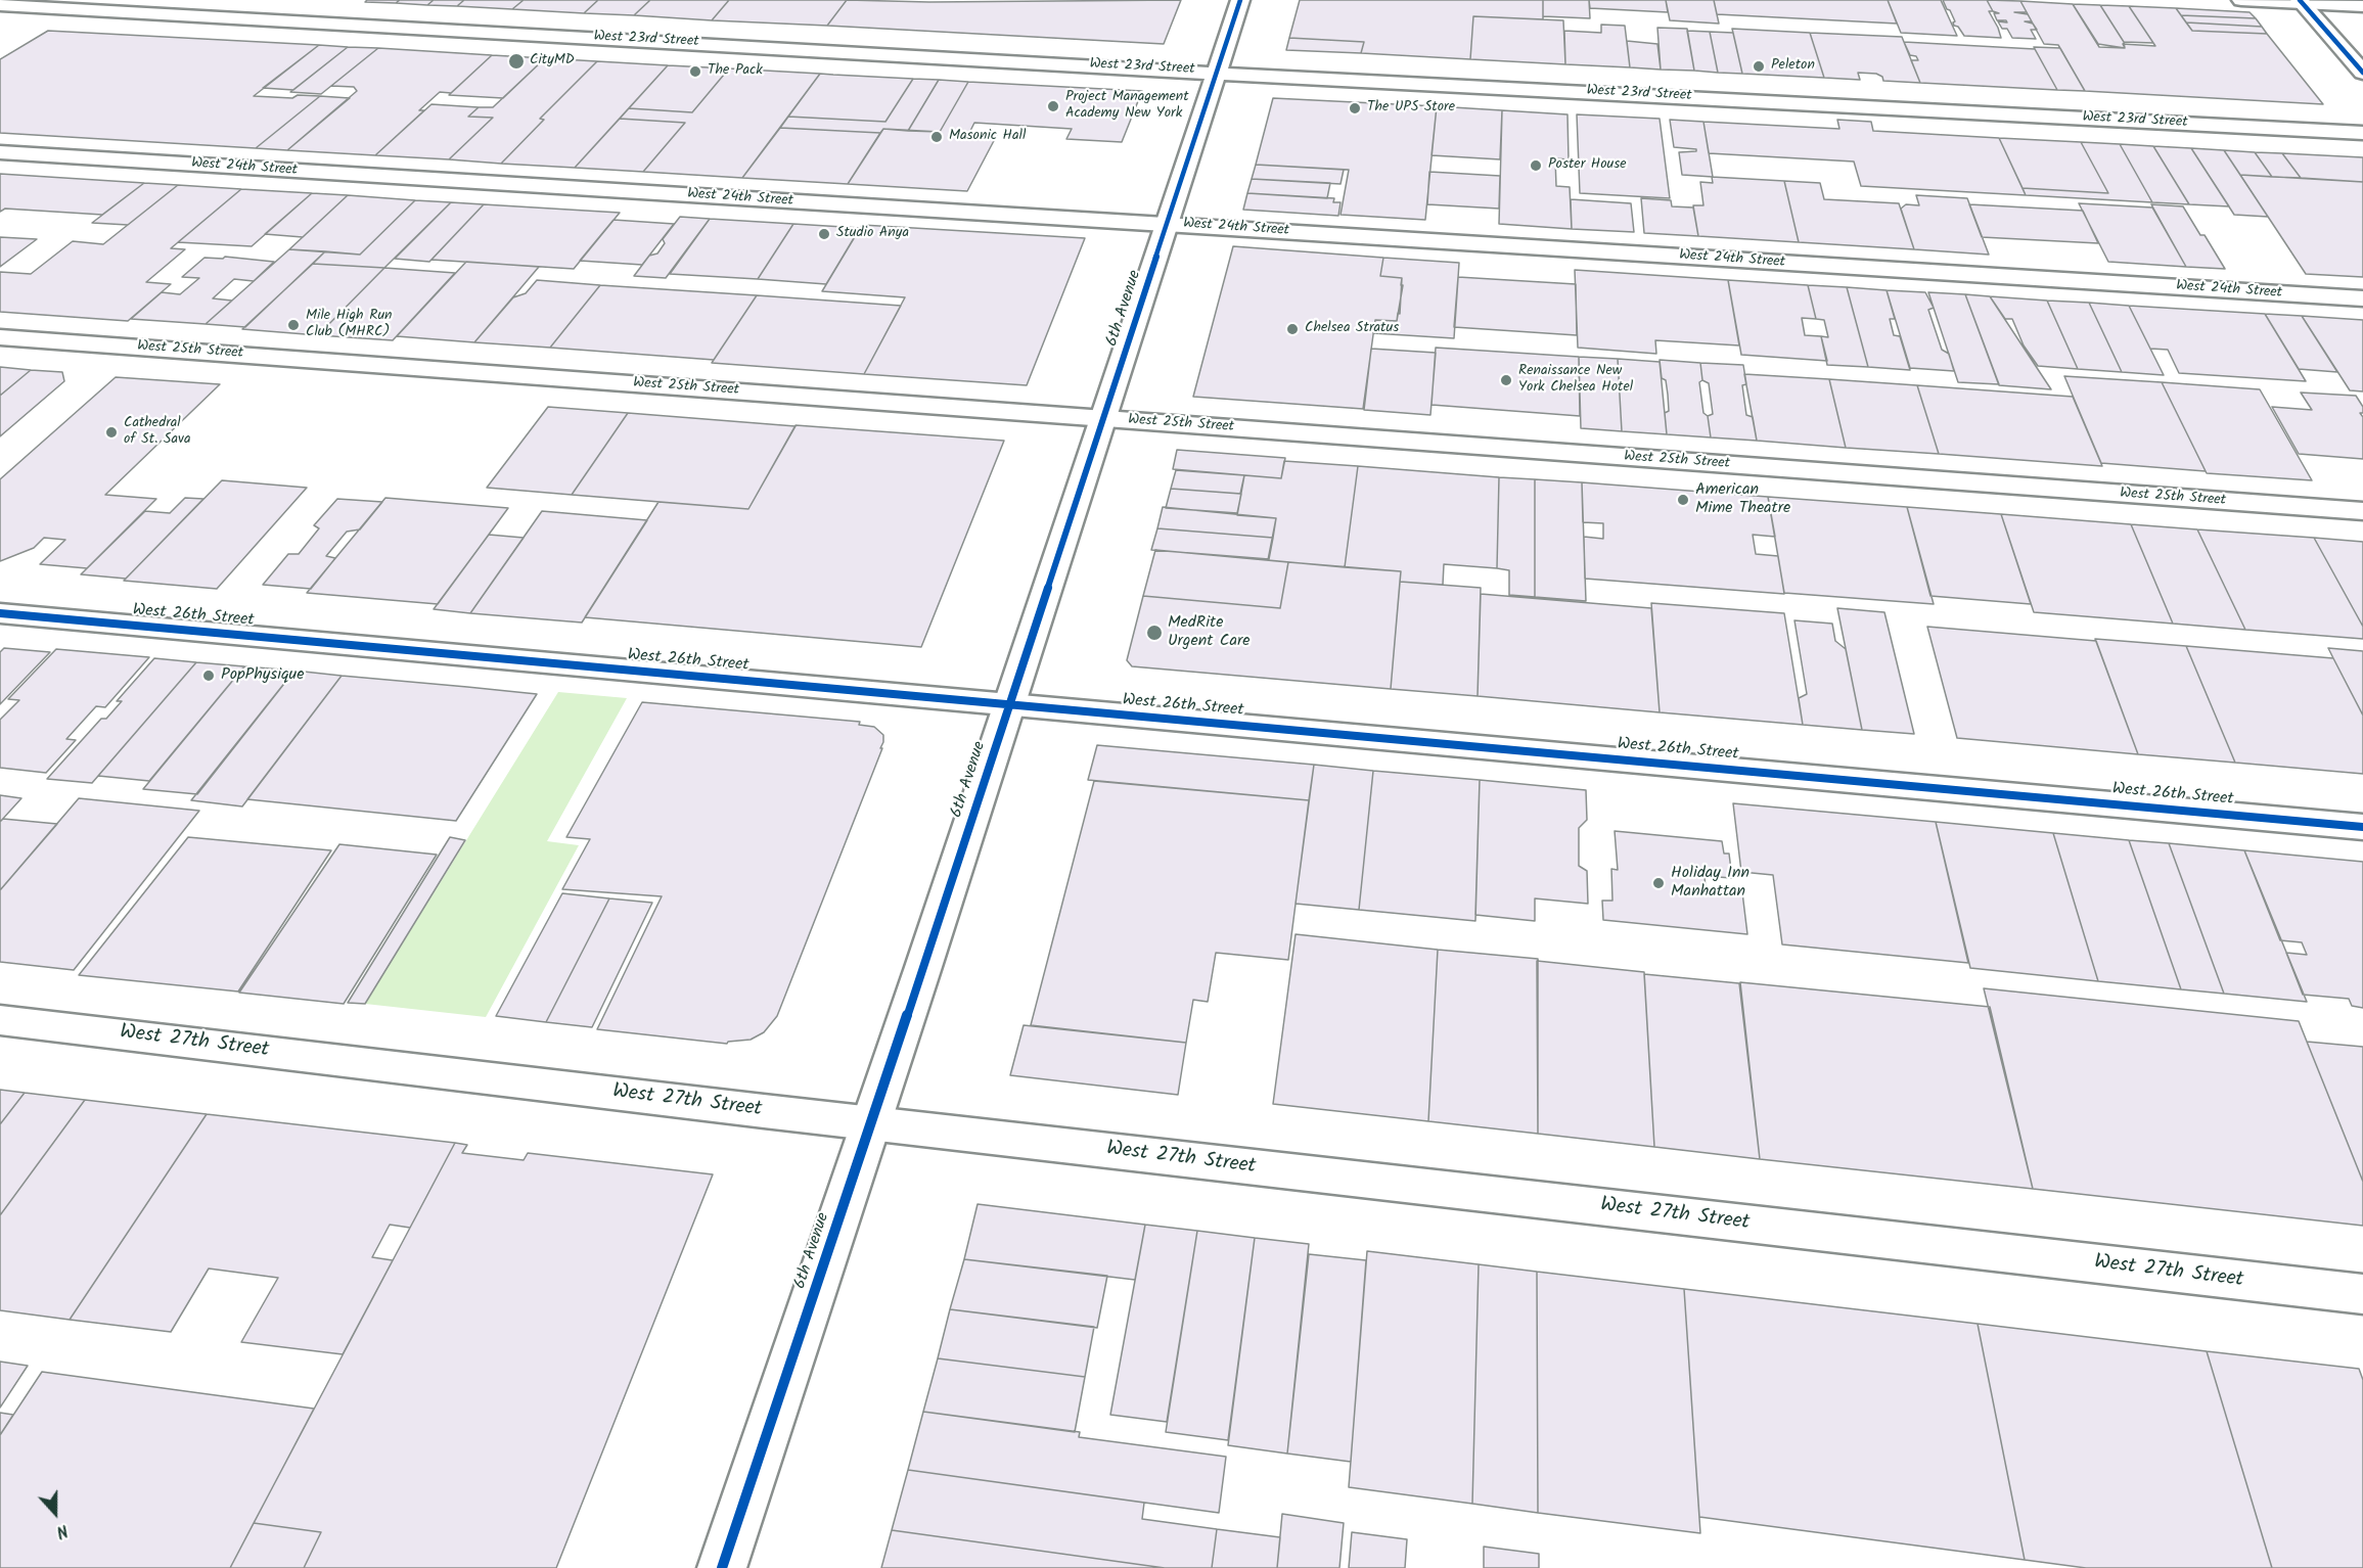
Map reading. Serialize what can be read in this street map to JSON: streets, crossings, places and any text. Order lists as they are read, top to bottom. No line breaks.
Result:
{"streets":{"street":["West 23rd Street","West 24th Street","6th Avenue","West 25th Street","West 26th Street","West 27th Street"]},"crossings":[["West 23rd Street","6th Avenue"],["West 24th Street","6th Avenue"],["6th Avenue","West 25th Street"],["6th Avenue","West 26th Street"],["6th Avenue","West 27th Street"]],"places":["CityMD","Peleton","The Pack","Project Management Academy New York","The UPS Store","Masonic Hall","Poster House","Studio Anya","Mile High Run Club (MHRC)","Chelsea Stratus","Renaissance New York Chelsea Hotel","Cathedral of St. Sava","American Mime Theatre","MedRite Urgent Care","PopPhysique","Holiday Inn Manhattan"],"north":"bottom"}
